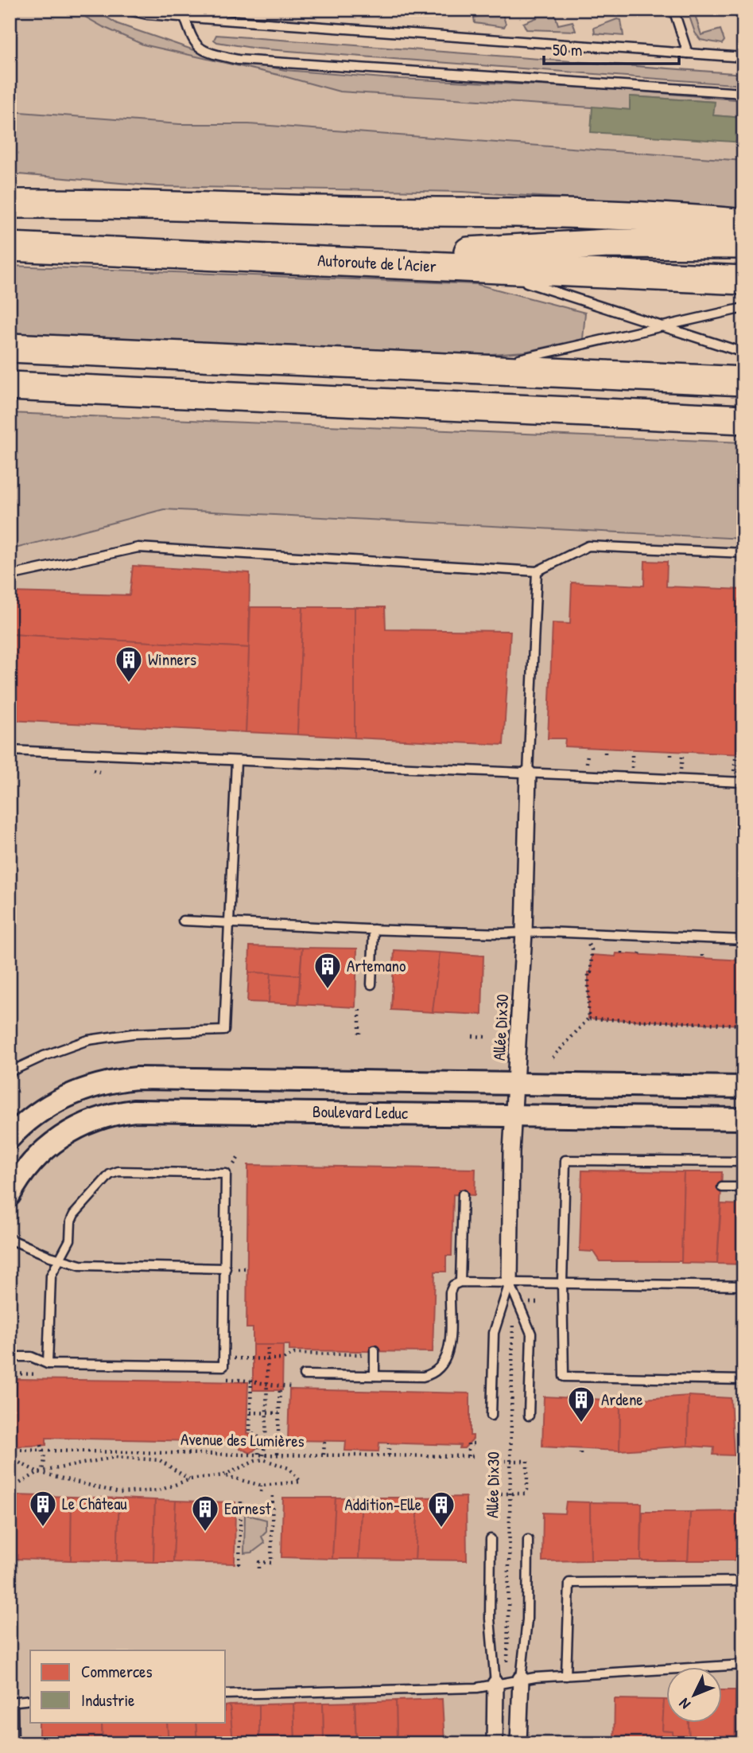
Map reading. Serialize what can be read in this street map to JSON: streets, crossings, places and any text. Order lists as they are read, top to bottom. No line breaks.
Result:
{"streets":{"highway":["Autoroute de l'Acier"],"street":["Allée Dix30","Boulevard Leduc"],"path":["Avenue des Lumières"]},"crossings":[["Allée Dix30","Boulevard Leduc"]],"places":{"building":["Winners","Artemano","Ardene","Le Château","Addition-Elle","Earnest"]},"legend":["Commerces","Industrie"],"scale_bar":"50 m","north":"bottom left"}
